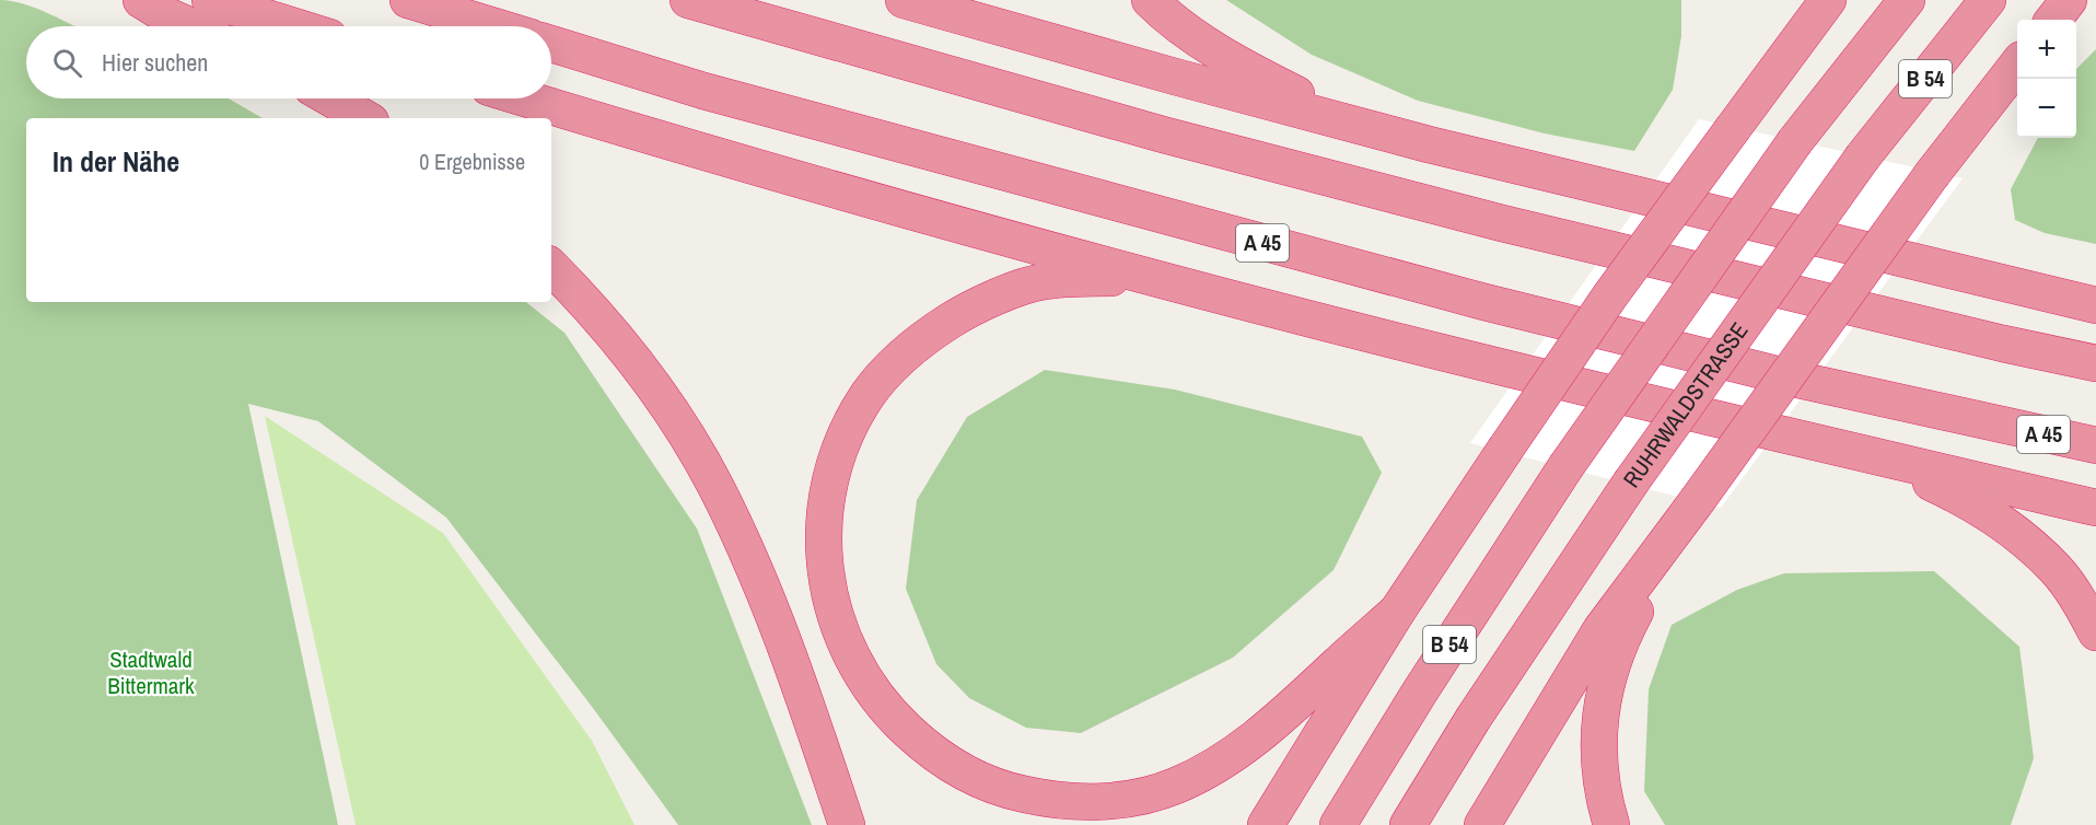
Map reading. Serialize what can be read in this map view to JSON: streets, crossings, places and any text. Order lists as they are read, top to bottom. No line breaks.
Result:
{"streets":{"highway":["B 54","A 45","RUHRWALDSTRASSE"]},"parks":["Stadtwald Bittermark"],"page":{"map_buttons":["+","−"],"search":"Hier suchen","heading":["In der Nähe","0 Ergebnisse"]}}
